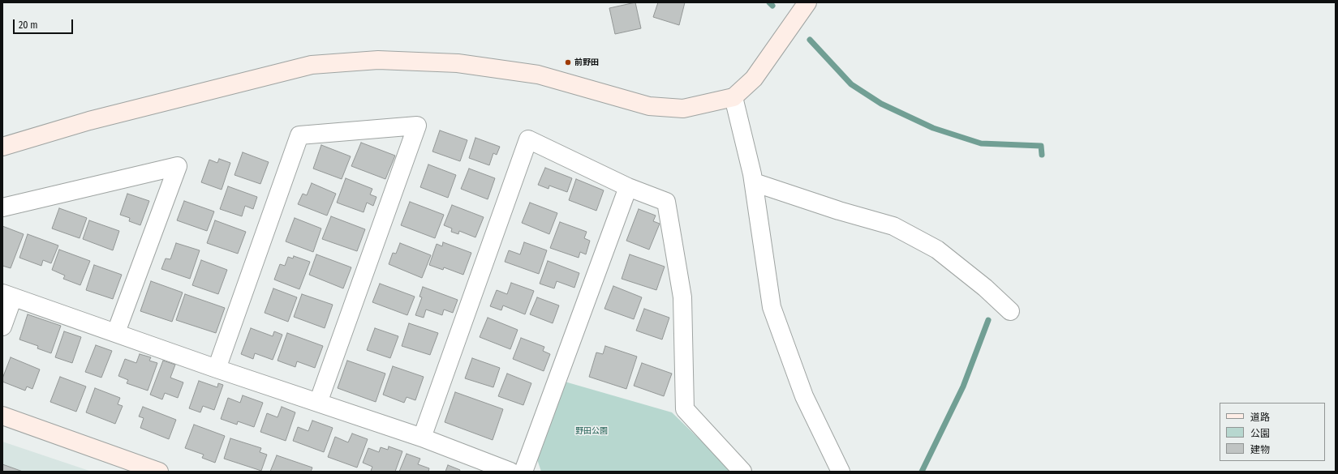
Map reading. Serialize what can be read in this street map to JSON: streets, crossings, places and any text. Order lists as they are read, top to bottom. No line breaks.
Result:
{"parks":["野田公園"],"places":["前野田"],"legend":["道路","公園","建物"],"scale_bar":"20 m"}
